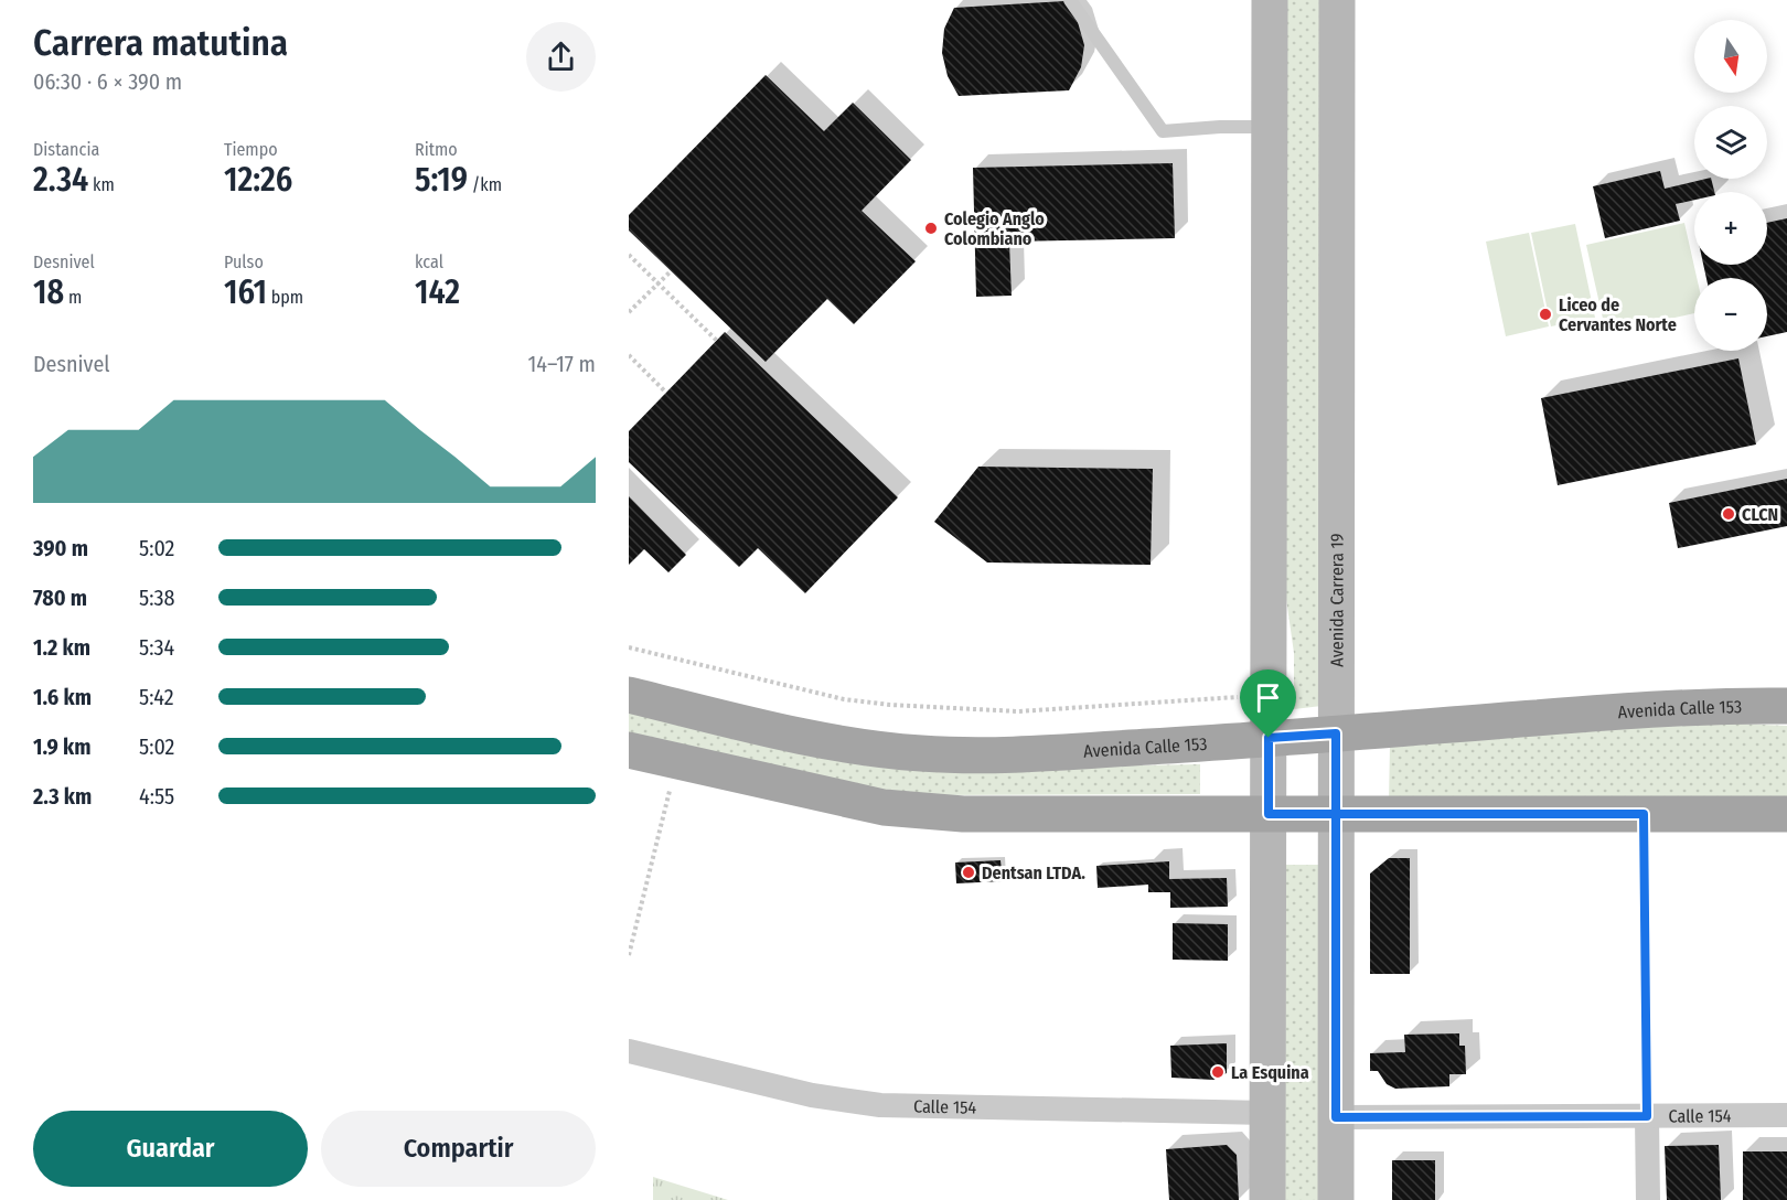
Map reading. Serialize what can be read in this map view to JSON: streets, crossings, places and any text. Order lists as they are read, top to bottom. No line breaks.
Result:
{"streets":{"main road":["Avenida Carrera 19","Avenida Calle 153"],"street":["Calle 154"]},"crossings":[["Avenida Carrera 19","Avenida Calle 153"],["Avenida Carrera 19","Calle 154"]],"places":["Colegio Anglo Colombiano","Liceo de Cervantes Norte","CLCN","Dentsan LTDA.","La Esquina"],"north":"bottom","page":{"heading":["Carrera matutina","06:30 · 6 × 390 m"],"map_buttons":["+","−"],"stats":[["Distancia","2.34 km"],["Tiempo","12:26"],["Ritmo","5:19 /km"],["Desnivel","18 m"],["Pulso","161 bpm"],["kcal","142"]],"chart":["Desnivel","14–17 m"],"list":[{"name":"390 m","note":"5:02"},{"name":"780 m","note":"5:38"},{"name":"1.2 km","note":"5:34"},{"name":"1.6 km","note":"5:42"},{"name":"1.9 km","note":"5:02"},{"name":"2.3 km","note":"4:55"}],"buttons":["Guardar","Compartir"]}}
